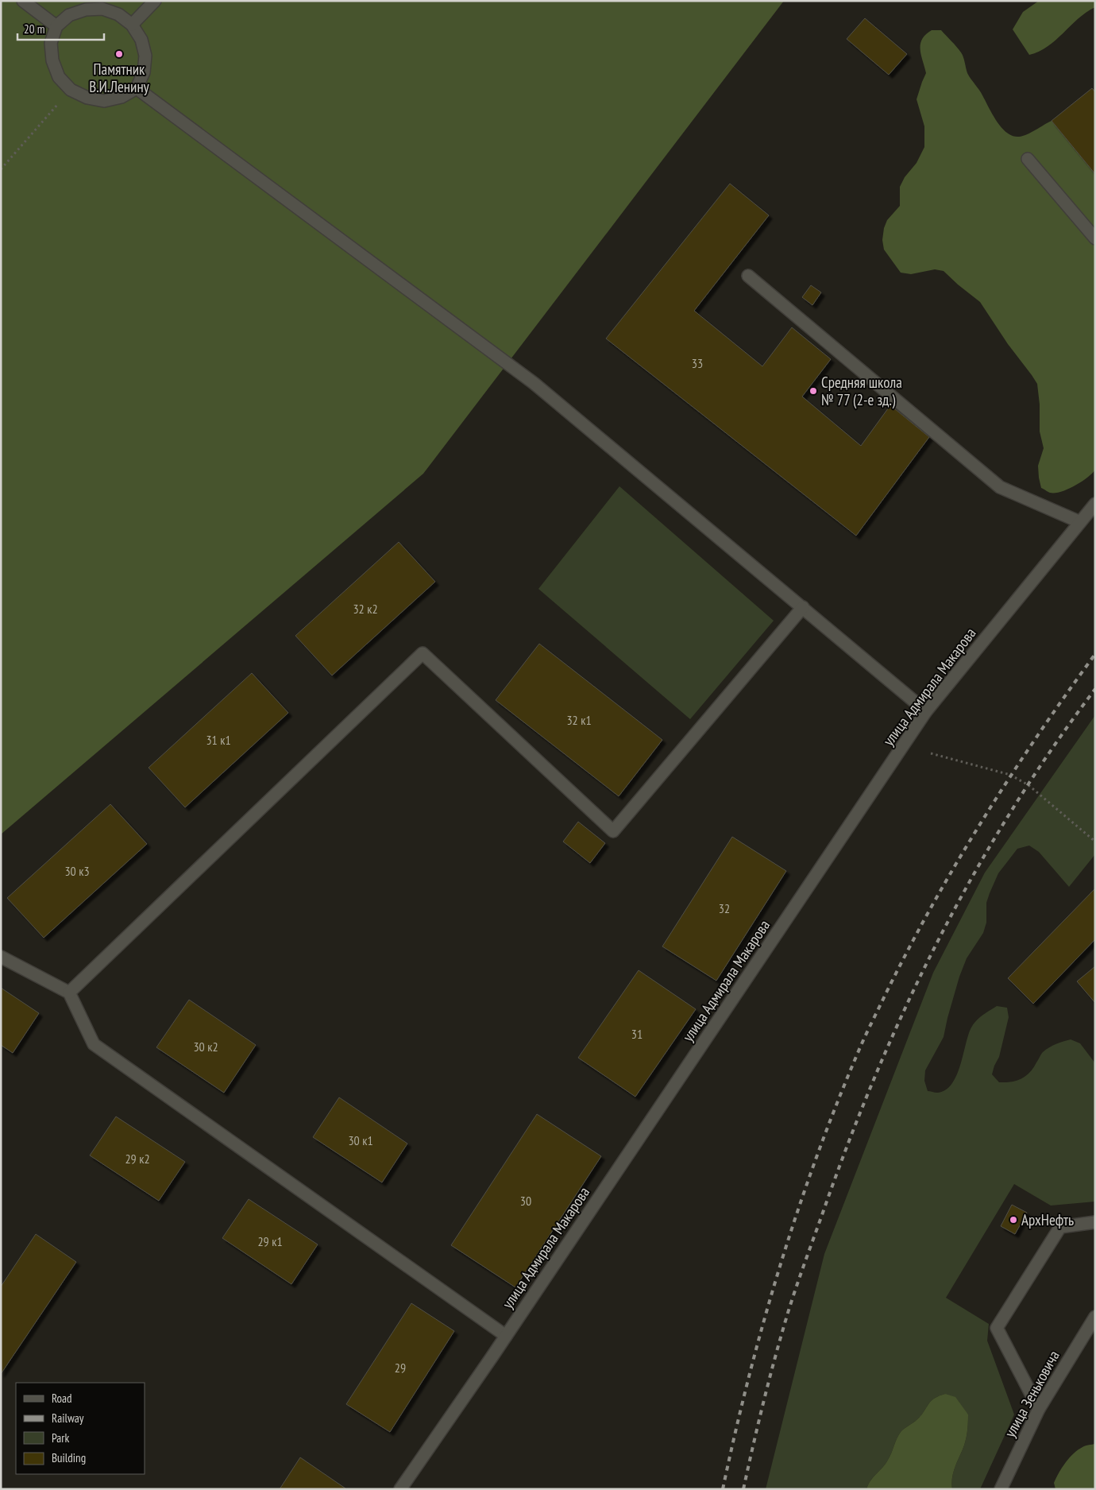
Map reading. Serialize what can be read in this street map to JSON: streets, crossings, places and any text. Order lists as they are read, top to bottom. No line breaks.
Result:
{"streets":{"street":["улица Адмирала Макарова","улица Зеньковича"]},"places":["Памятник В.И.Ленину","Средняя школа № 77 (2-е зд.)","АрхНефть"],"house_numbers":["33","32 к2","32 к1","31 к1","30 к3","32","31","30 к2","30 к1","29 к2","30","29 к1","29"],"legend":["Road","Railway","Park","Building"],"scale_bar":"20 m"}
